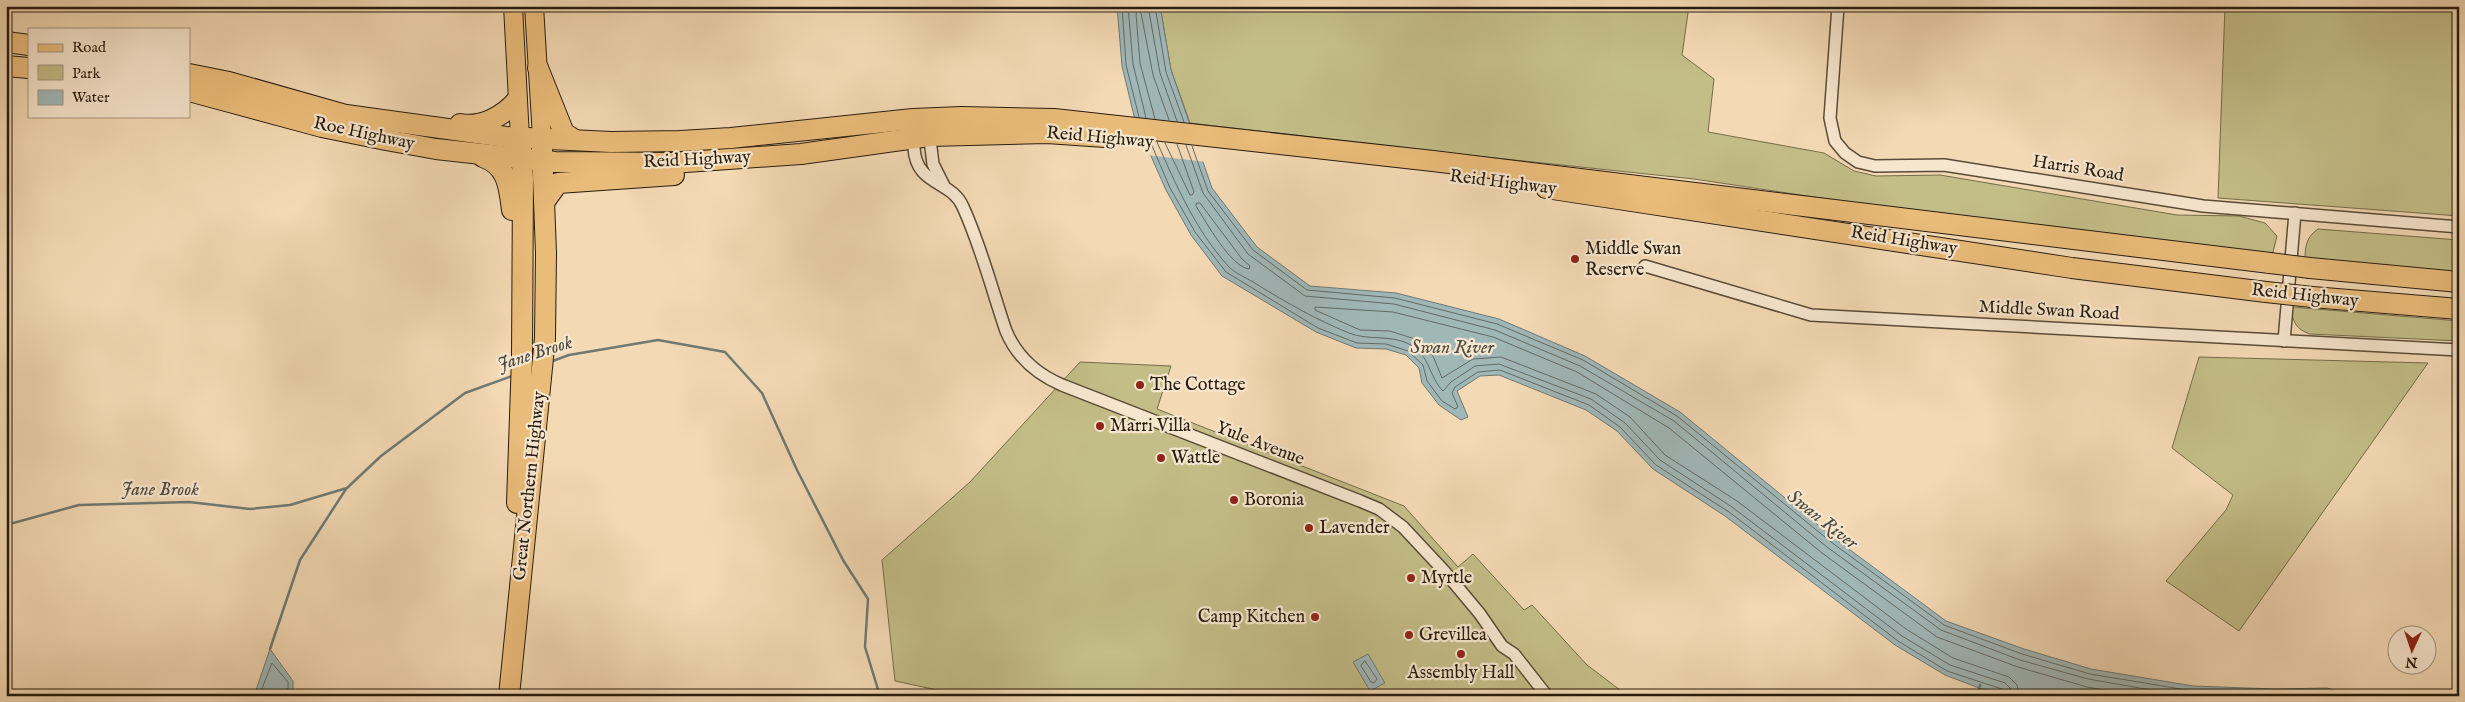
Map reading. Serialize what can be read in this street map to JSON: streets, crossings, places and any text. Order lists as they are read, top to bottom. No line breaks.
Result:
{"streets":{"highway":["Roe Highway","Reid Highway","Great Northern Highway"],"street":["Harris Road","Middle Swan Road","Yule Avenue"]},"crossings":[["Roe Highway","Reid Highway"],["Roe Highway","Great Northern Highway"],["Reid Highway","Yule Avenue"],["Reid Highway","Great Northern Highway"]],"water":["Swan River","Jane Brook"],"places":["Middle Swan Reserve","The Cottage","Marri Villa","Wattle","Boronia","Lavender","Myrtle","Camp Kitchen","Grevillea","Assembly Hall"],"legend":["Road","Park","Water"],"north":"bottom"}
